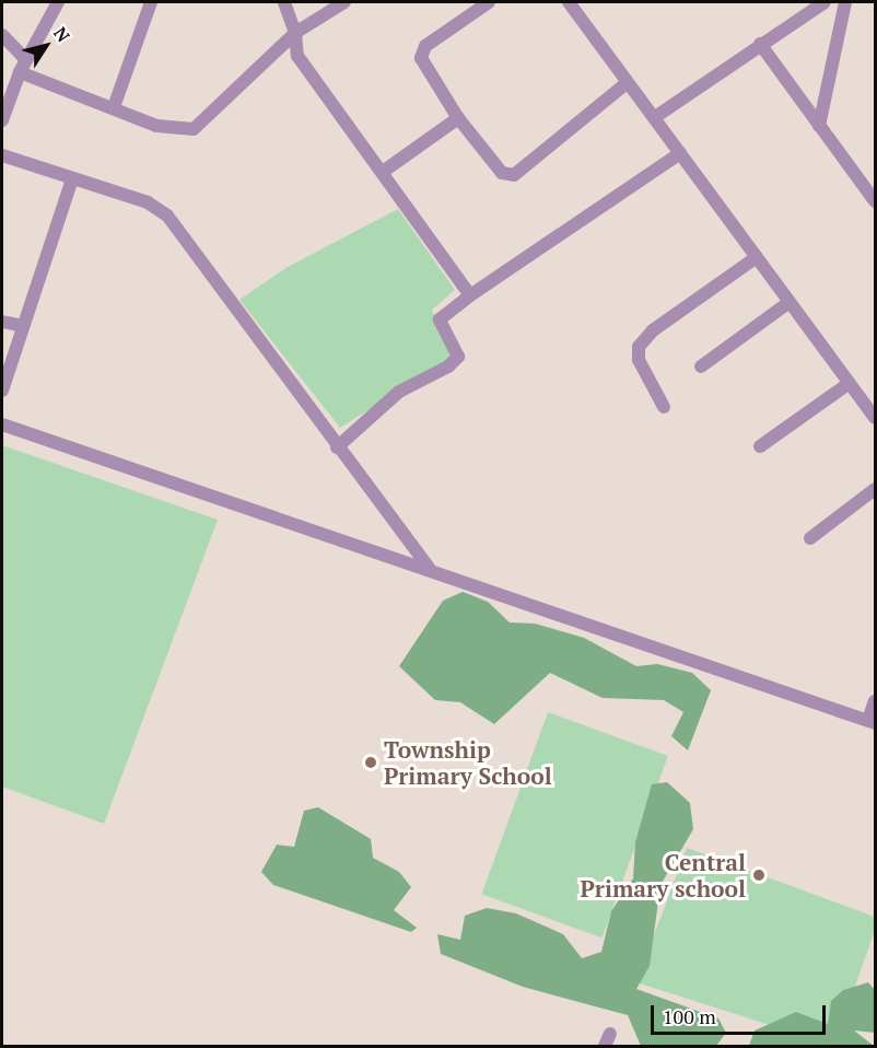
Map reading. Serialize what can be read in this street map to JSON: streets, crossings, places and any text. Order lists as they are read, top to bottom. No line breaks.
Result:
{"places":["Township Primary School","Central Primary school"],"scale_bar":"100 m","north":"top right"}
